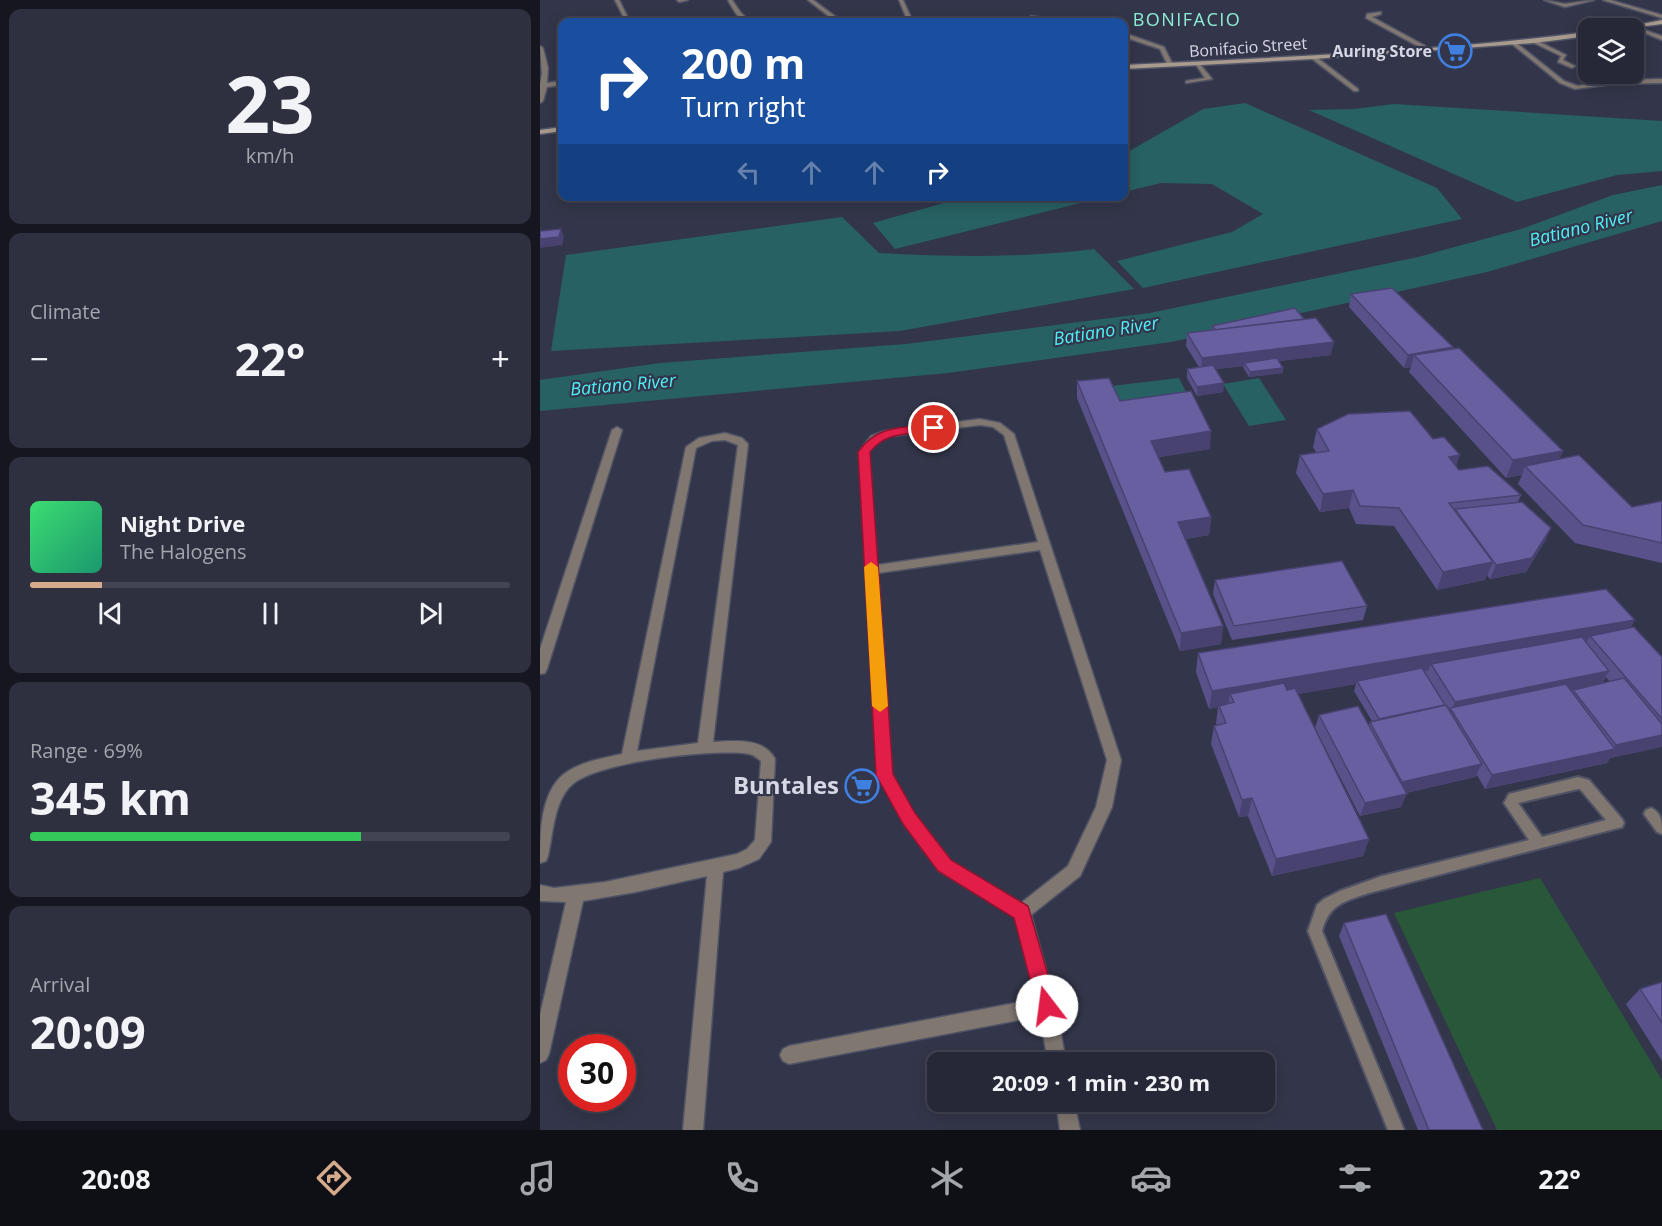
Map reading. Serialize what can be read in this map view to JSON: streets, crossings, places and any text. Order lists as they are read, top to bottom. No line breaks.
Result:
{"streets":{"street":["Bonifacio Street"]},"districts":["BONIFACIO"],"water":["Batiano River"],"places":{"supermarket":["Auring Store","Buntales"]},"page":{"tile":[["23","km/h"],"Climate",["Range · 69%","345 km"],["Arrival","20:09"]],"turn":["200 m","Turn right"],"heat":["−","22°","+"],"song":["Night Drive","The Halogens"],"limit":"30","trip":"20:09 · 1 min · 230 m","tabs":["20:08","22°"]}}
